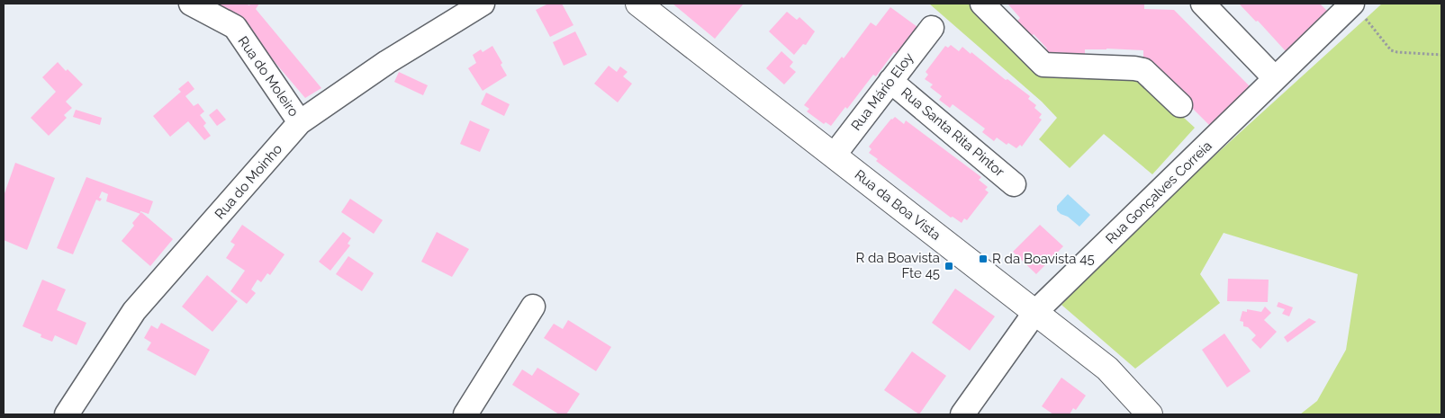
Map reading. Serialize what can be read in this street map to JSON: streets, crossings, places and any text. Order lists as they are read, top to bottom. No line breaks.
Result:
{"streets":{"street":["Rua do Moleiro","Rua Mário Eloy","Rua Santa Rita Pintor","Rua do Moinho","Rua Gonçalves Correia","Rua da Boa Vista"]},"crossings":[["Rua do Moleiro","Rua do Moinho"],["Rua Mário Eloy","Rua Santa Rita Pintor"],["Rua Mário Eloy","Rua da Boa Vista"],["Rua Gonçalves Correia","Rua da Boa Vista"]],"places":{"transit":["R da Boavista 45","R da Boavista Fte 45"]}}
